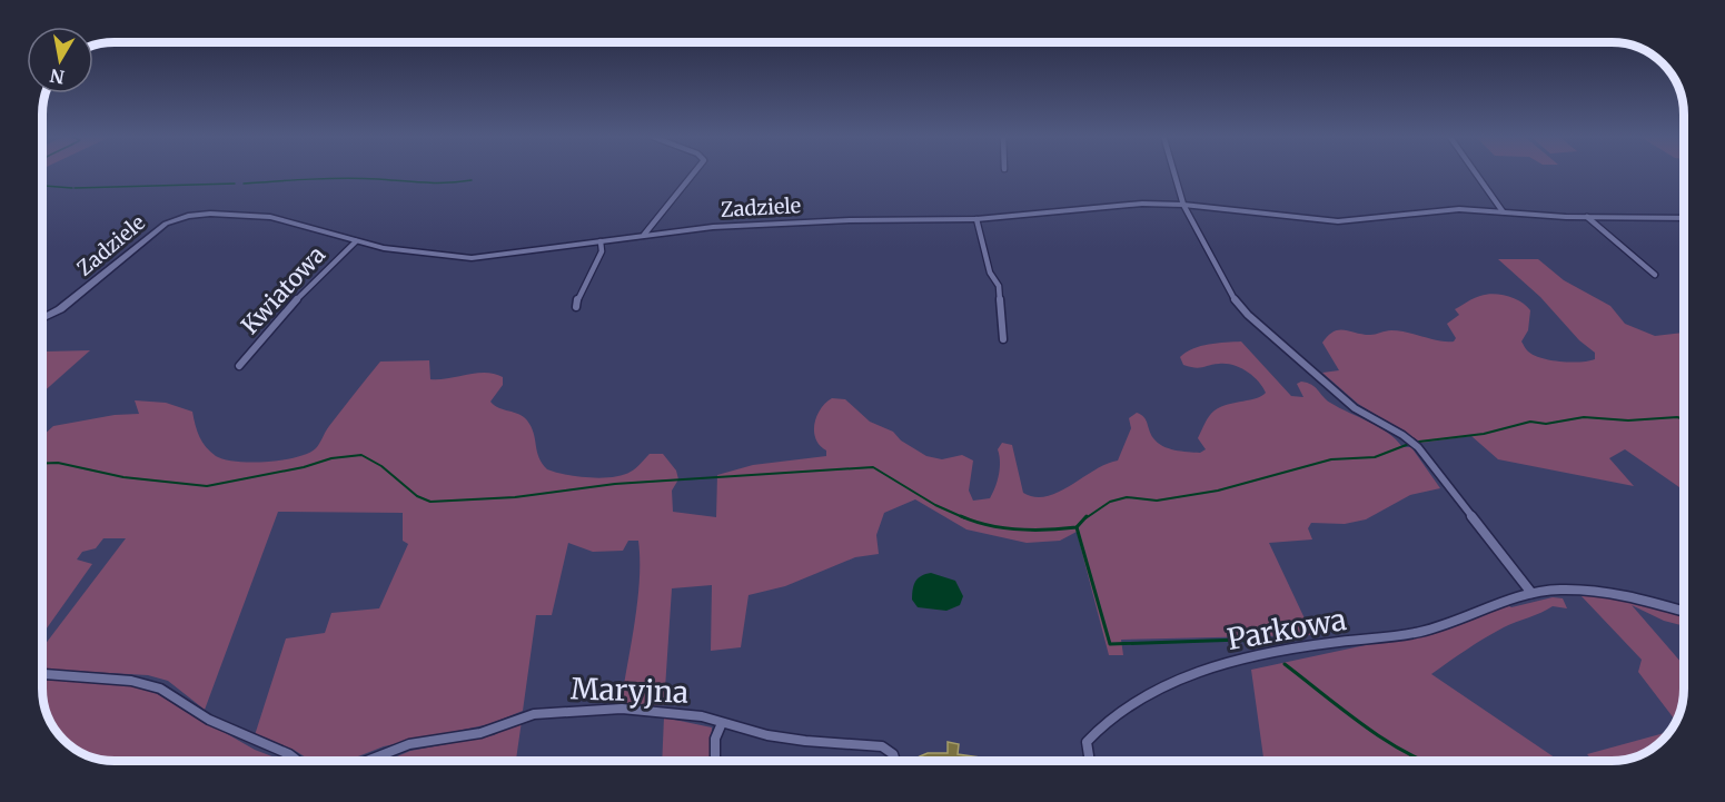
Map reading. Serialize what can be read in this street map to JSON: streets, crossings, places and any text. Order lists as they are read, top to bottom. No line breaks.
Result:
{"streets":{"street":["Zadziele","Kwiatowa","Parkowa","Maryjna"]},"crossings":[["Zadziele","Kwiatowa"]],"north":"bottom"}
